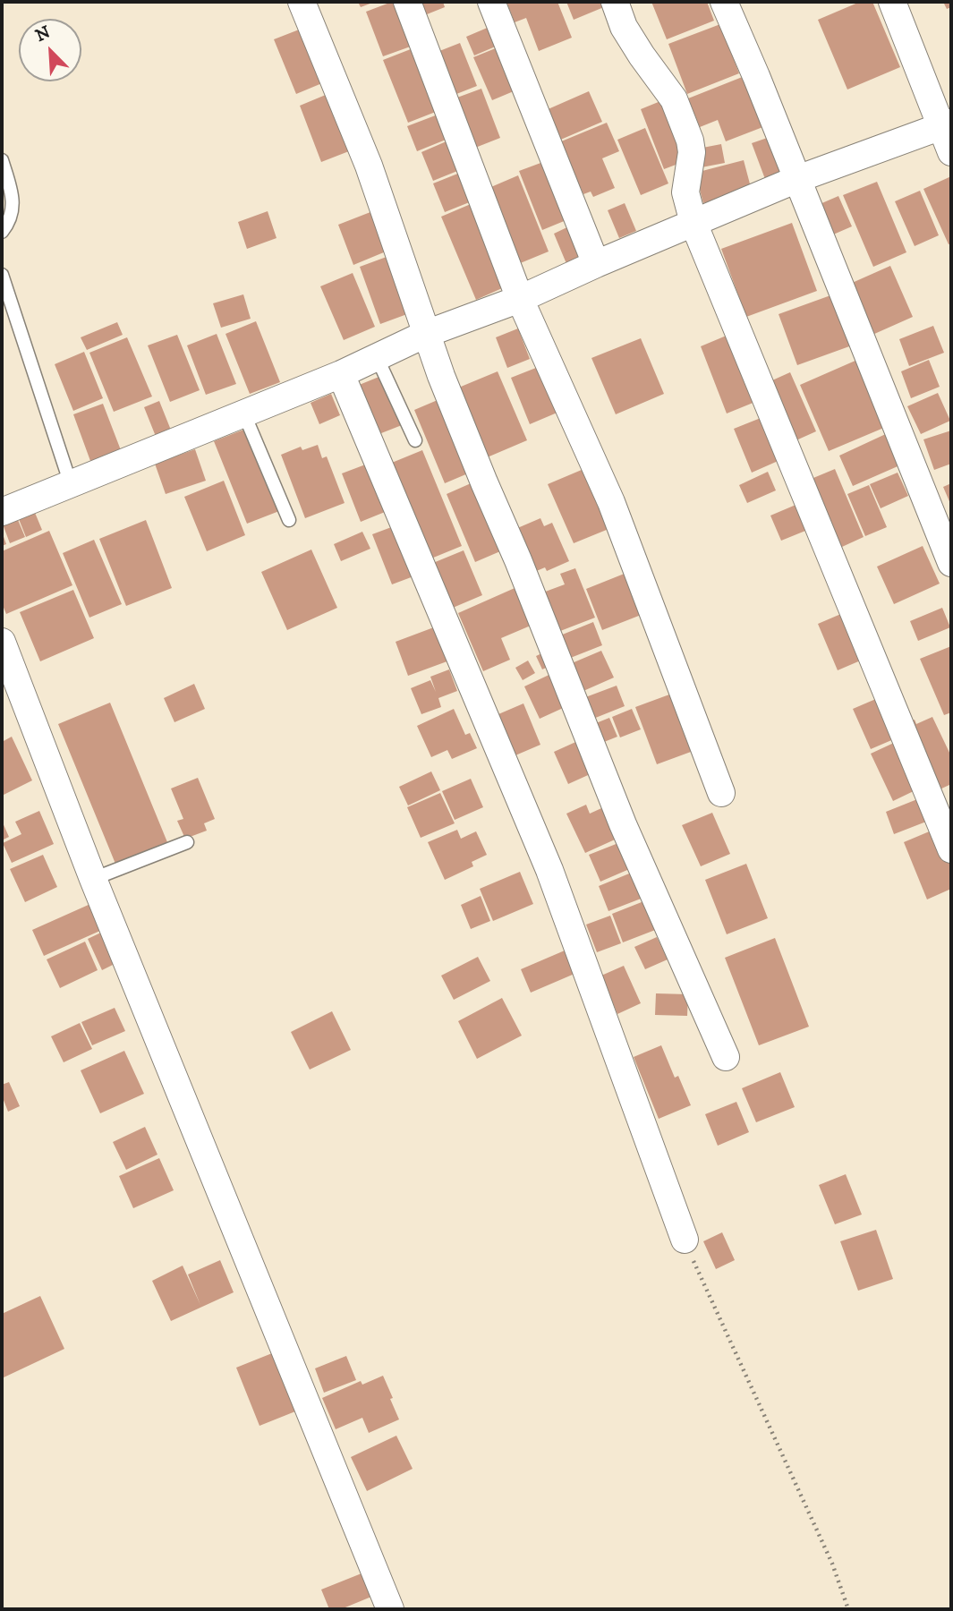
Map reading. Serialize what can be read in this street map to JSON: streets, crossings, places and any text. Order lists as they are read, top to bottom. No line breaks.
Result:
{"north":"top left"}
